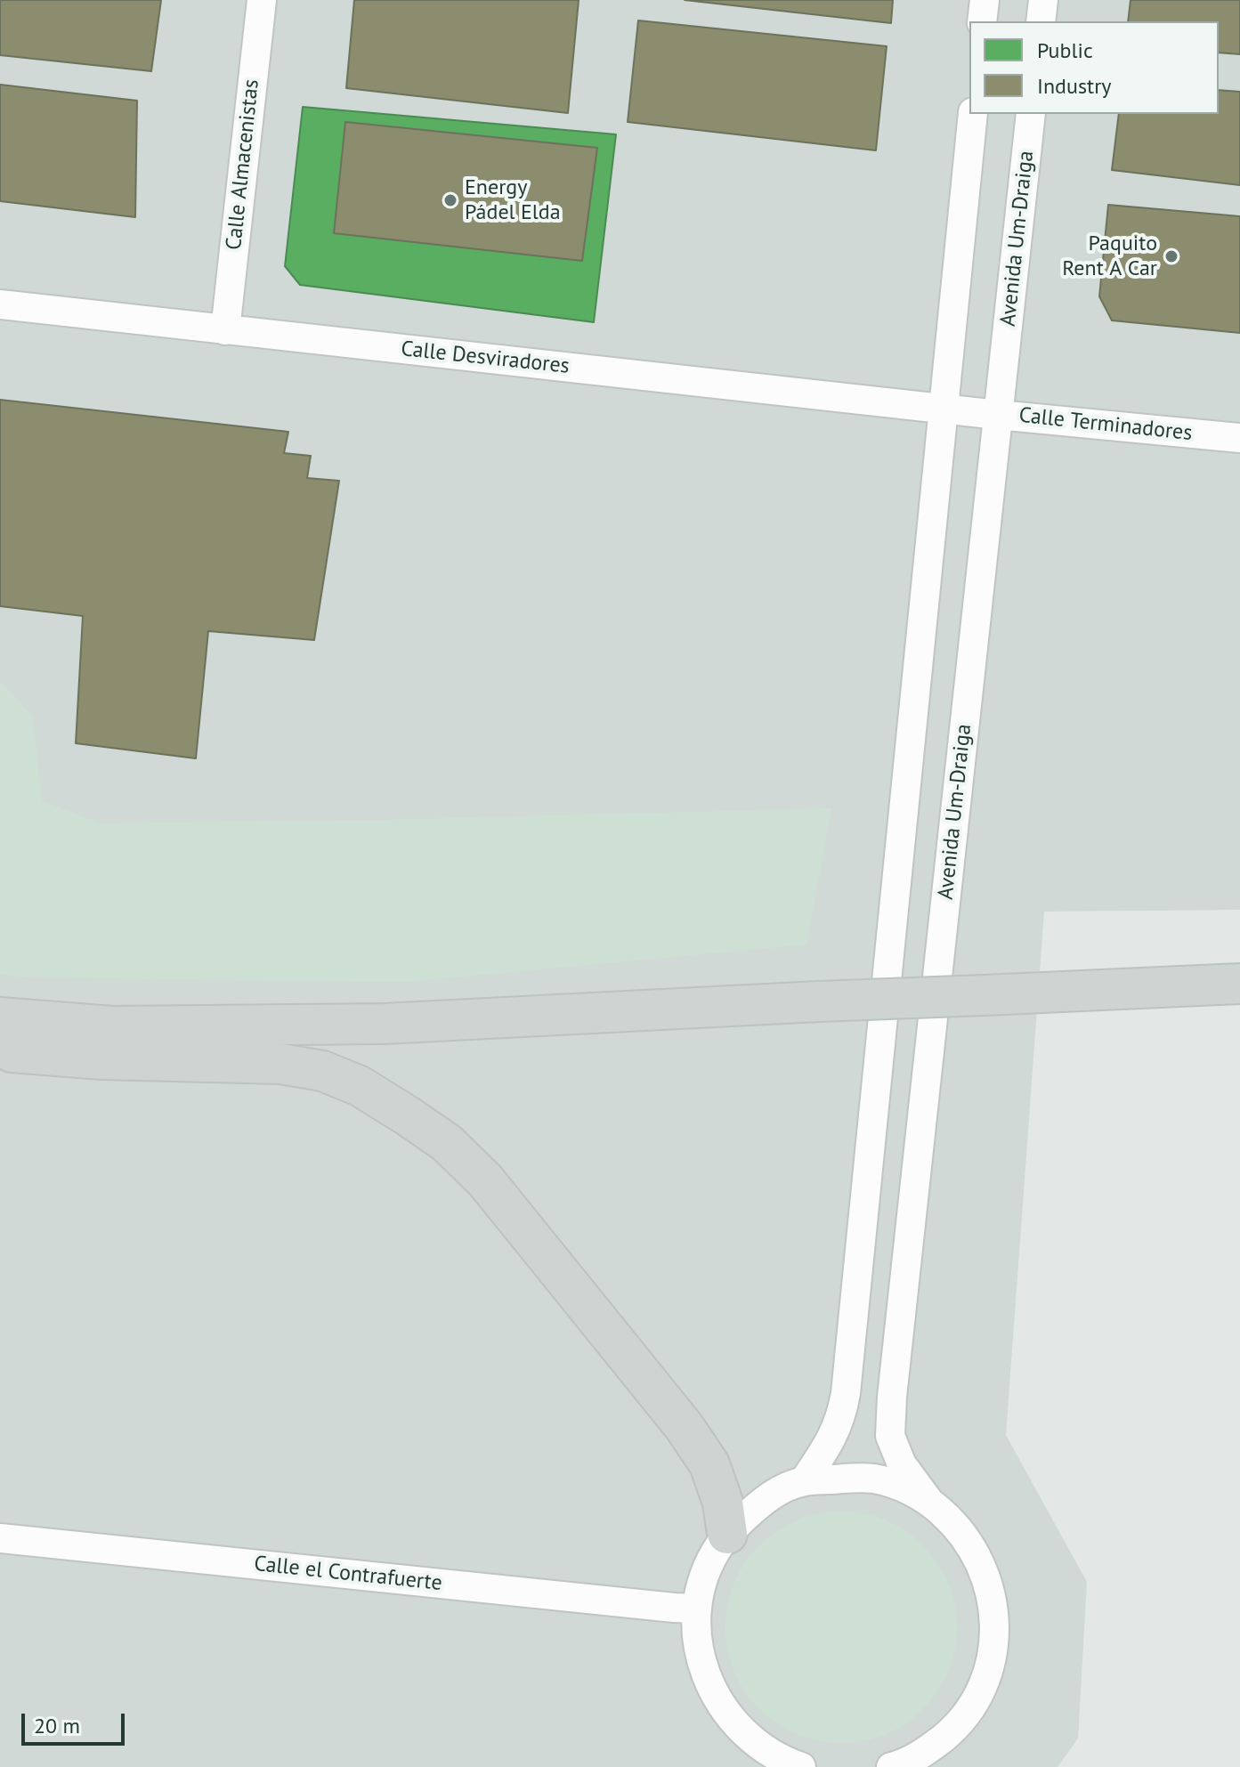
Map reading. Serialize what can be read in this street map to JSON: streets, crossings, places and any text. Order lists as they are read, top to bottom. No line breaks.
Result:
{"streets":{"street":["Calle Almacenistas","Avenida Um-Draiga","Calle Desviradores","Calle Terminadores","Calle el Contrafuerte"]},"crossings":[["Calle Almacenistas","Calle Desviradores"],["Avenida Um-Draiga","Calle Desviradores"],["Avenida Um-Draiga","Calle Terminadores"],["Calle Desviradores","Calle Terminadores"]],"places":["Energy Pádel Elda","Paquito Rent A Car"],"legend":["Public","Industry"],"scale_bar":"20 m"}
